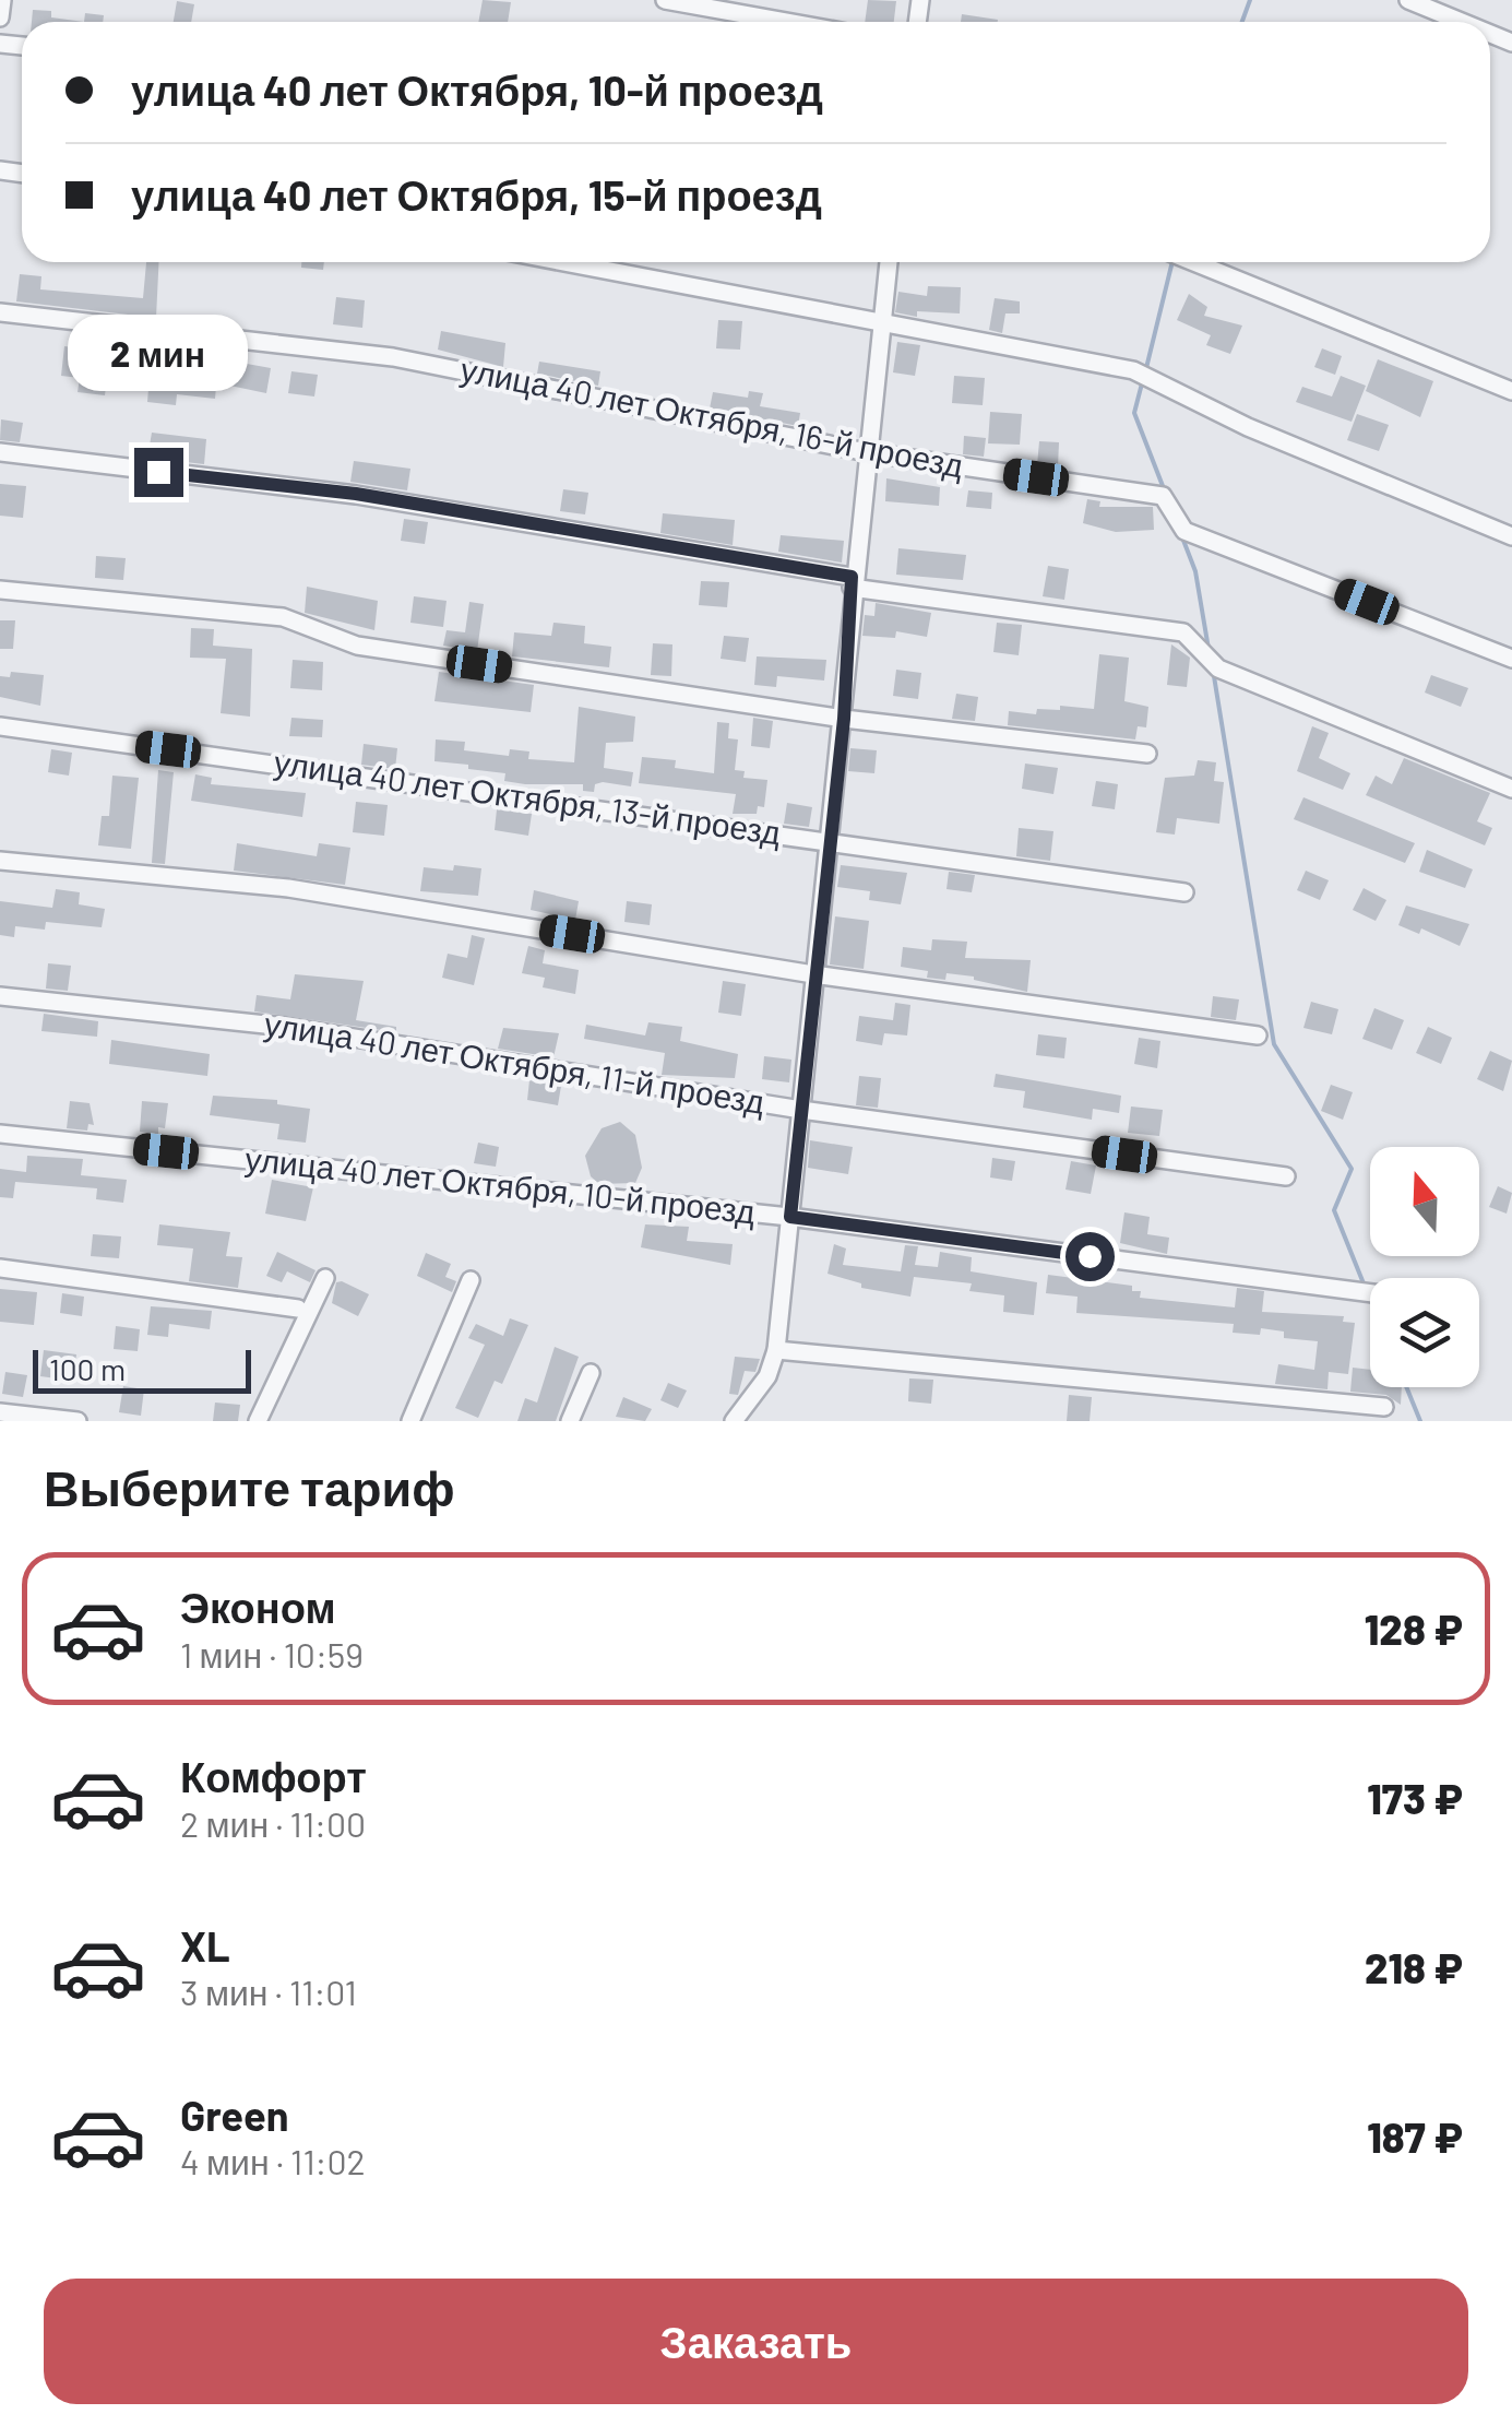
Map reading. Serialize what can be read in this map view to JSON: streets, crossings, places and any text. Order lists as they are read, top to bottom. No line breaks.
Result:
{"streets":{"street":["улица 40 лет Октября, 16-й проезд","улица 40 лет Октября, 13-й проезд","улица 40 лет Октября, 11-й проезд","улица 40 лет Октября, 10-й проезд"]},"scale_bar":"100 m","north":"top","page":{"banner":["улица 40 лет Октября, 10-й проезд","улица 40 лет Октября, 15-й проезд"],"bubble":"2 мин","scale":"100 m","heading":"Выберите тариф","list":[{"name":"Эконом","note":"1 мин · 10:59","value":"128 ₽"},{"name":"Комфорт","note":"2 мин · 11:00","value":"173 ₽"},{"name":"XL","note":"3 мин · 11:01","value":"218 ₽"},{"name":"Green","note":"4 мин · 11:02","value":"187 ₽"}],"buttons":"Заказать"}}
